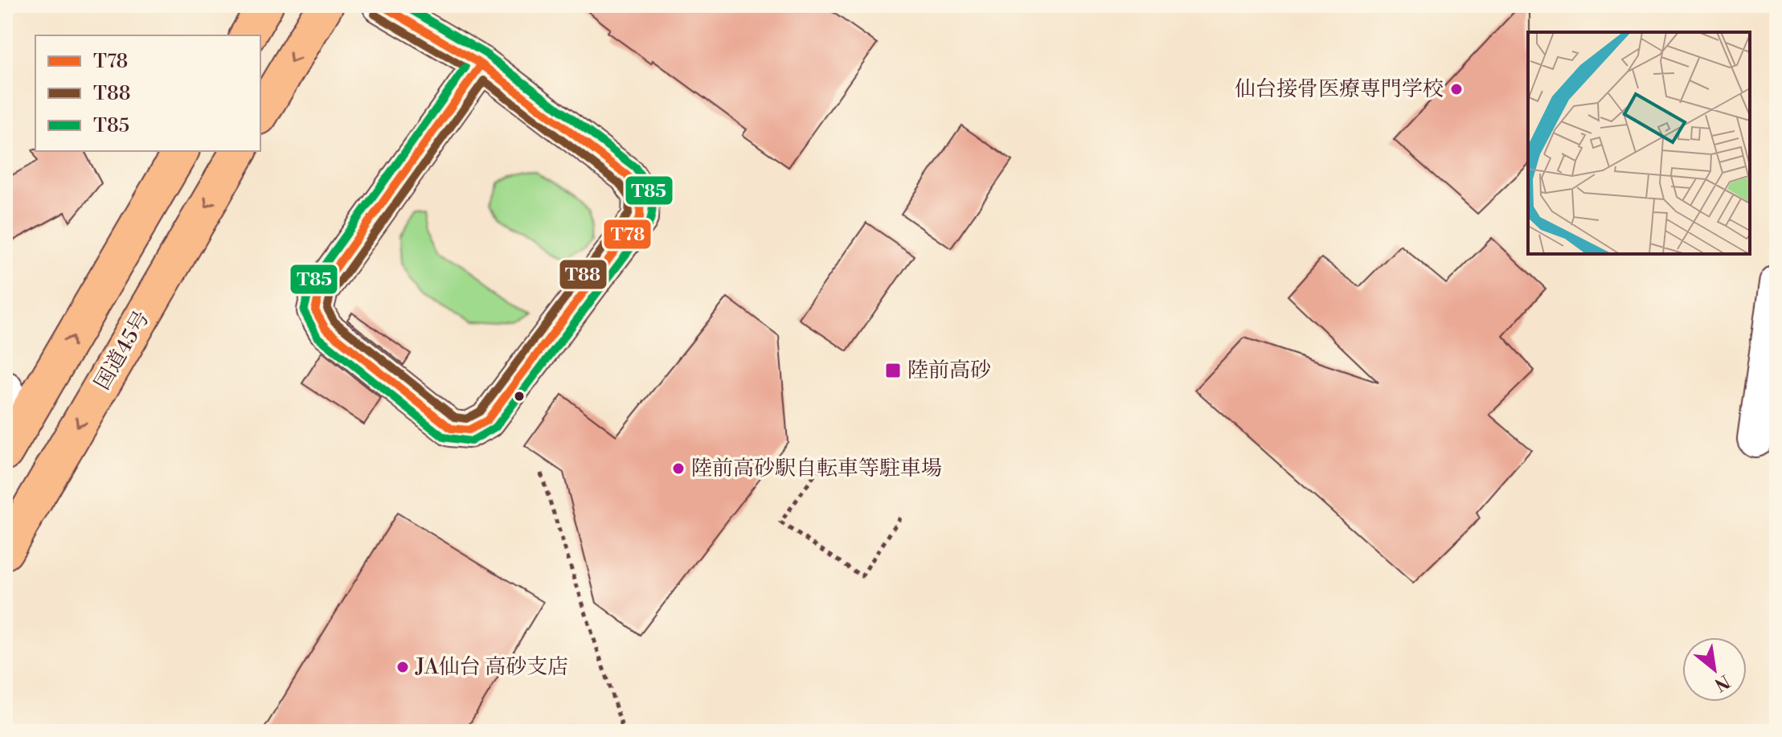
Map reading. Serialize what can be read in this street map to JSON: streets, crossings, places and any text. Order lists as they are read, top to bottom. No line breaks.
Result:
{"streets":{"highway":["国道45号"]},"places":{"other":["仙台接骨医療専門学校","陸前高砂駅自転車等駐車場","JA仙台 高砂支店"],"transit":["陸前高砂"]},"lines":["transit line T78","transit line T85","transit line T88"],"legend":["T78","T88","T85"],"north":"bottom right"}
